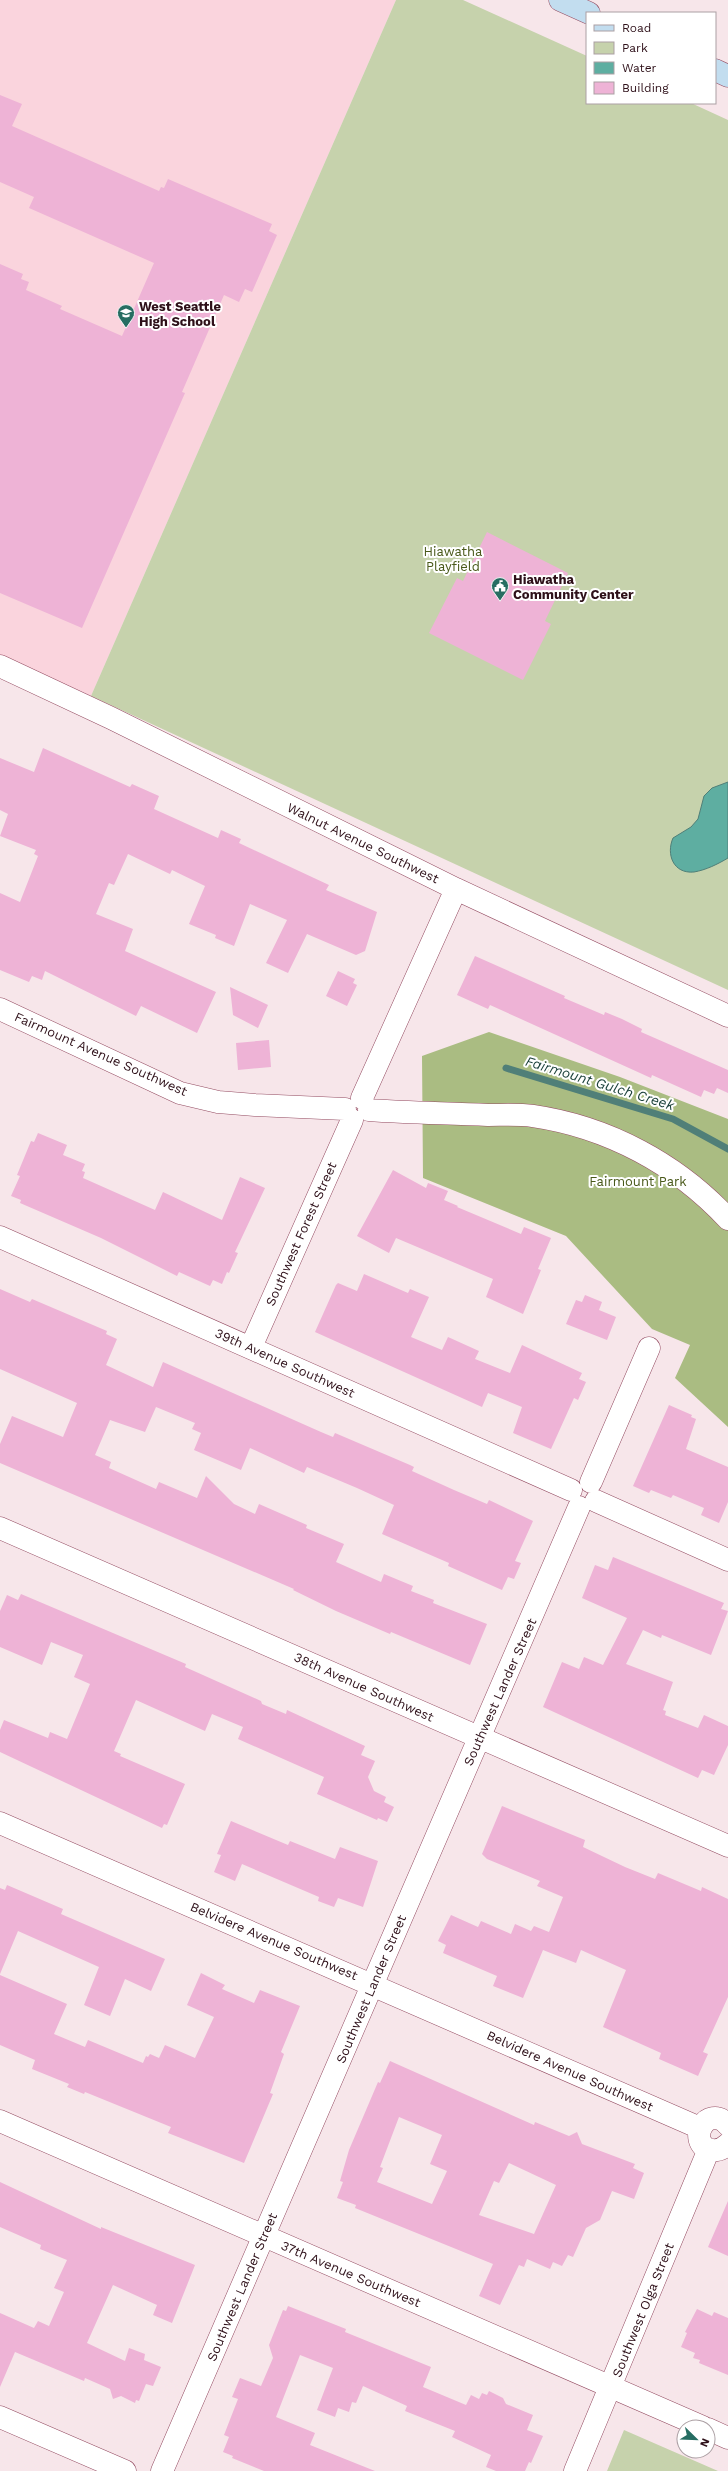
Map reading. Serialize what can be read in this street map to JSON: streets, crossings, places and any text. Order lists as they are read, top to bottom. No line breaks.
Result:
{"streets":{"street":["Walnut Avenue Southwest","Fairmount Avenue Southwest","Southwest Forest Street","39th Avenue Southwest","38th Avenue Southwest","Southwest Lander Street","Belvidere Avenue Southwest","37th Avenue Southwest","Southwest Olga Street"]},"crossings":[["Walnut Avenue Southwest","Southwest Forest Street"],["Fairmount Avenue Southwest","Southwest Forest Street"],["Southwest Forest Street","39th Avenue Southwest"],["39th Avenue Southwest","Southwest Lander Street"],["38th Avenue Southwest","Southwest Lander Street"],["Southwest Lander Street","Belvidere Avenue Southwest"],["Southwest Lander Street","37th Avenue Southwest"],["37th Avenue Southwest","Southwest Olga Street"]],"water":["Fairmount Gulch Creek"],"parks":["Hiawatha Playfield","Fairmount Park"],"places":{"school or university":["West Seattle High School"],"public building":["Hiawatha Community Center"]},"legend":["Road","Park","Water","Building"],"north":"bottom right"}
